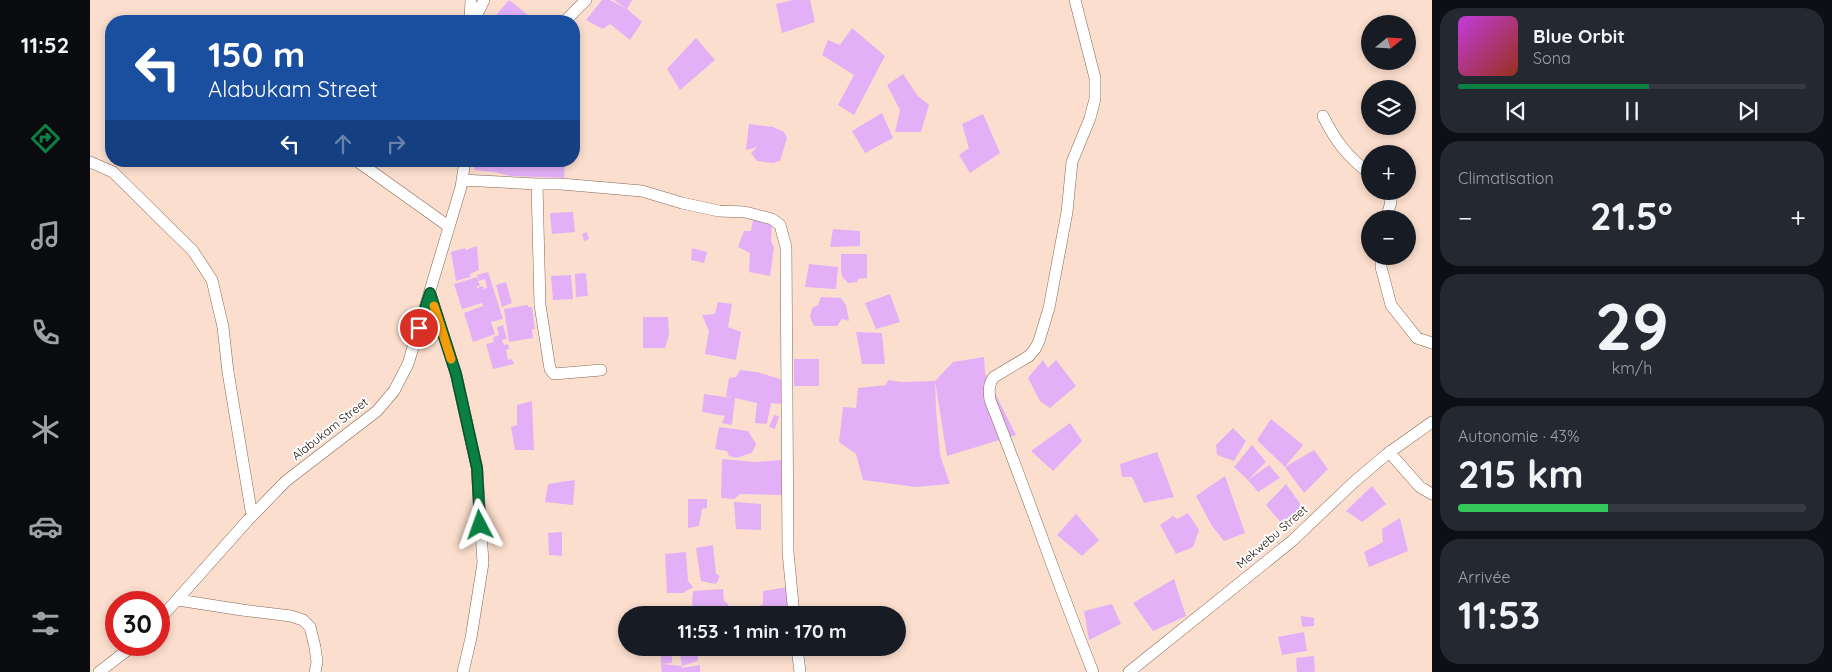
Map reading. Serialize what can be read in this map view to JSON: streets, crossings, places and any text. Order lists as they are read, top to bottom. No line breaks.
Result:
{"streets":{"street":["Alabukam Street","Mekwebu Street"]},"north":"right","page":{"tabs":"11:52","map_buttons":["+","−"],"turn":["150 m","Alabukam Street"],"song":["Blue Orbit","Sona"],"tile":["Climatisation",["29","km/h"],["Autonomie · 43%","215 km"],["Arrivée","11:53"]],"heat":["−","21.5°","+"],"limit":"30","trip":"11:53 · 1 min · 170 m"}}
